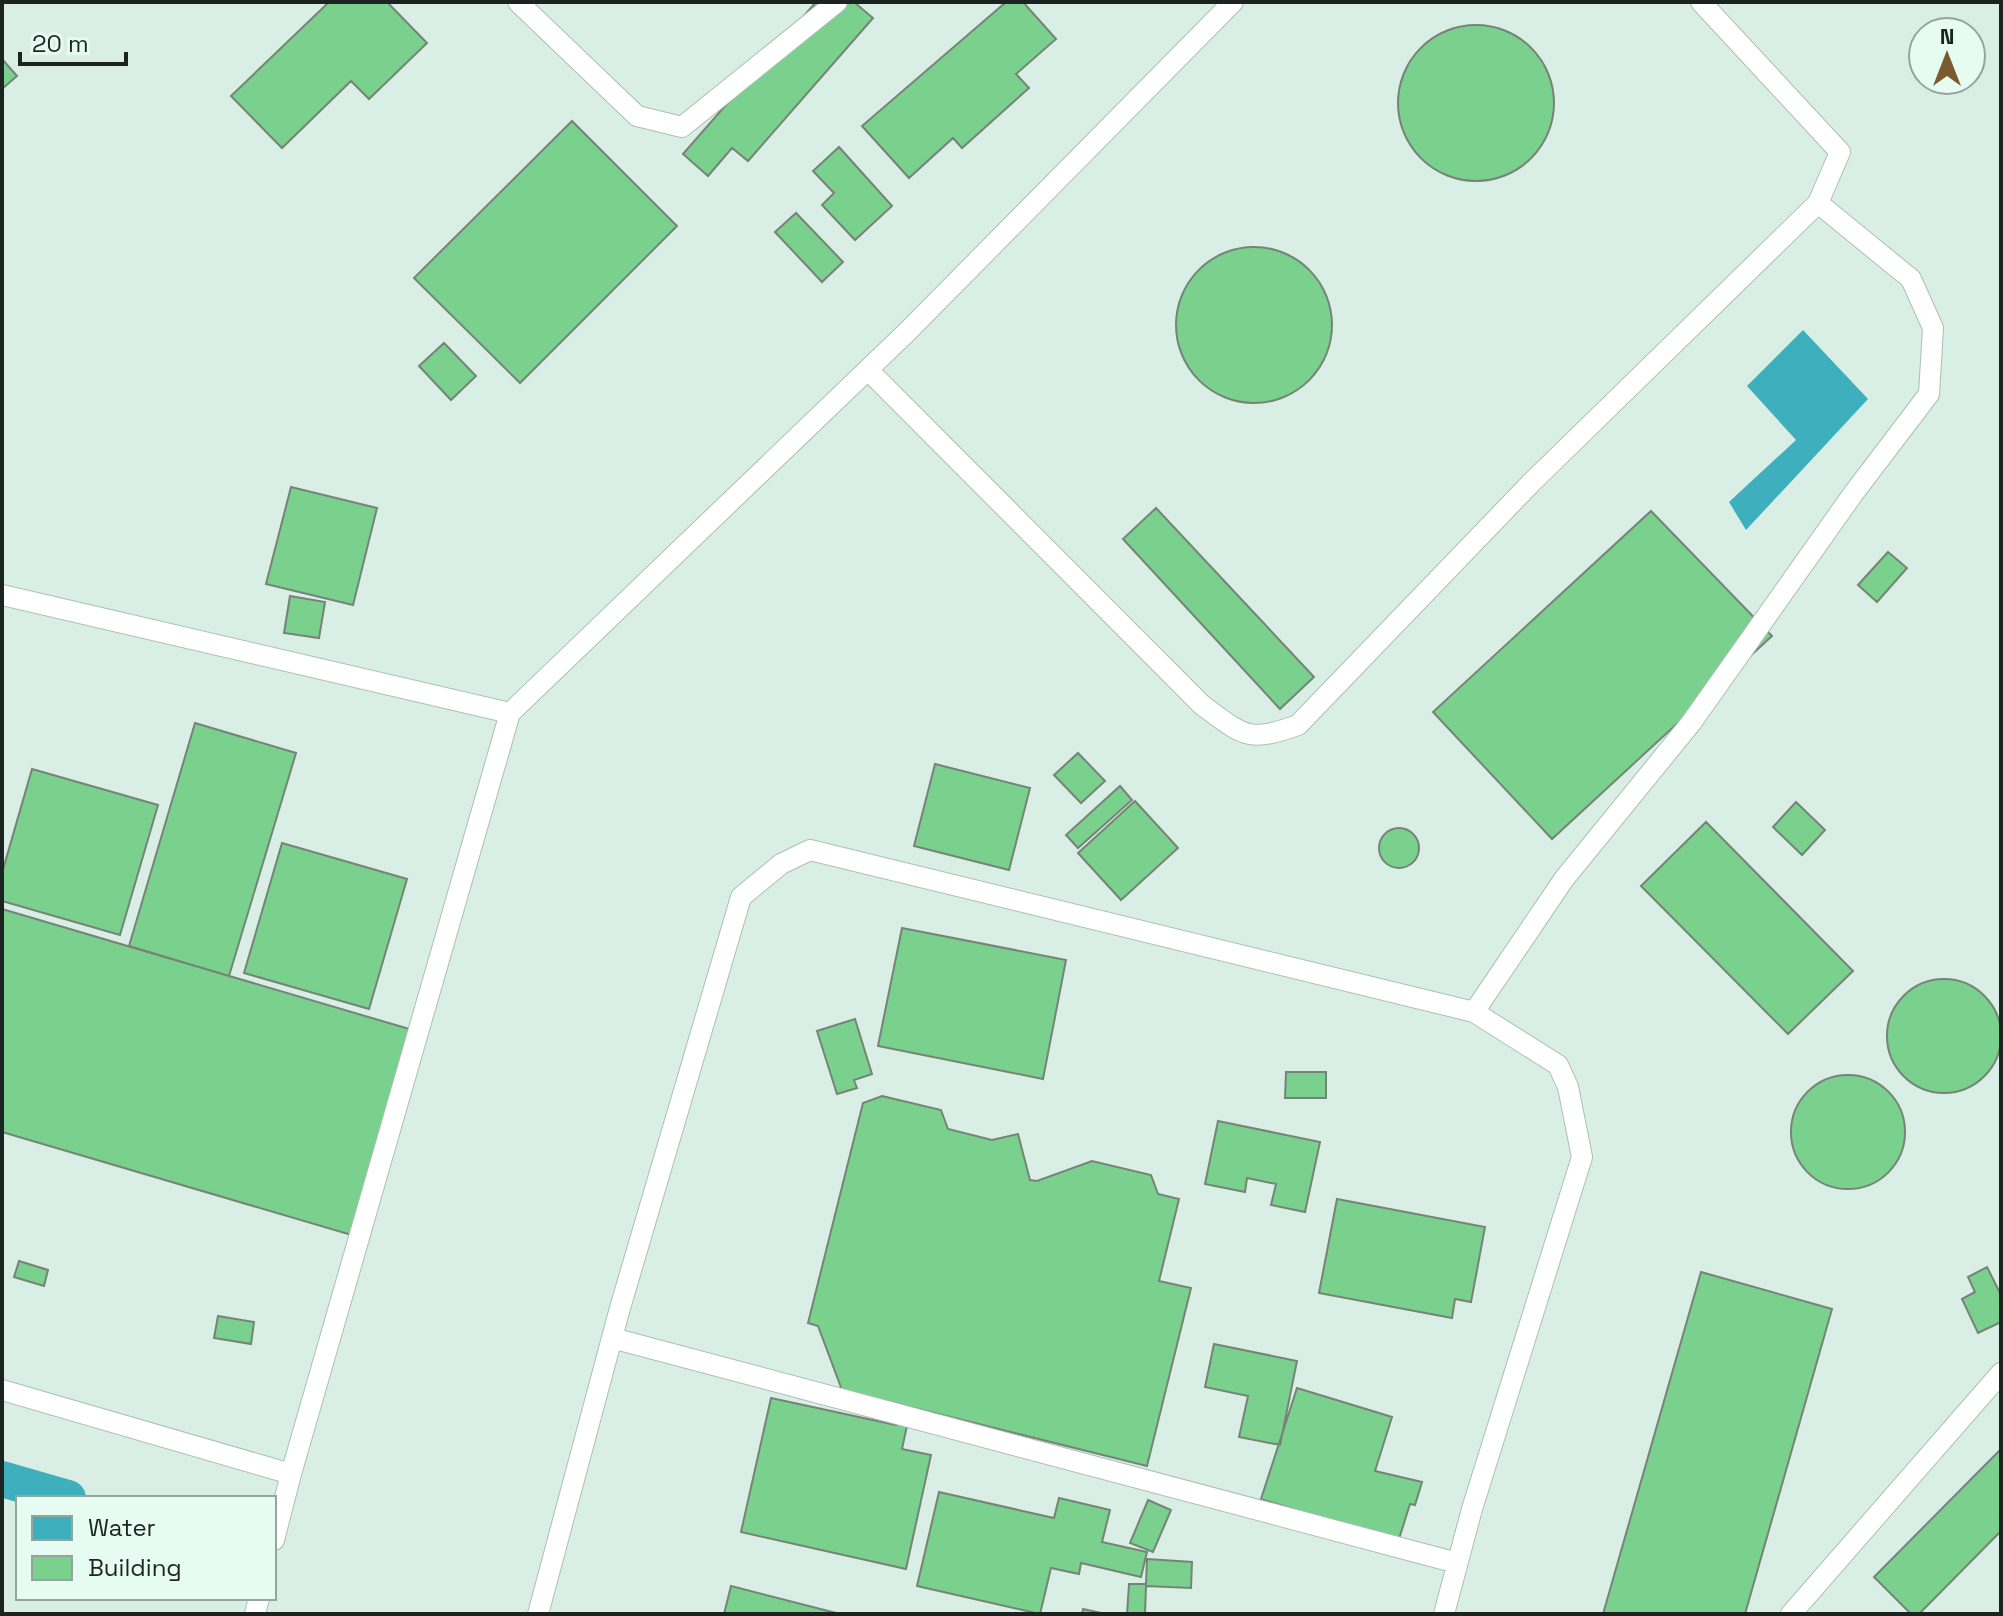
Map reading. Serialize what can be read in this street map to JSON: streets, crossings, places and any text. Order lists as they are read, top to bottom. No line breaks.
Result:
{"legend":["Water","Building"],"scale_bar":"20 m","north":"top"}
